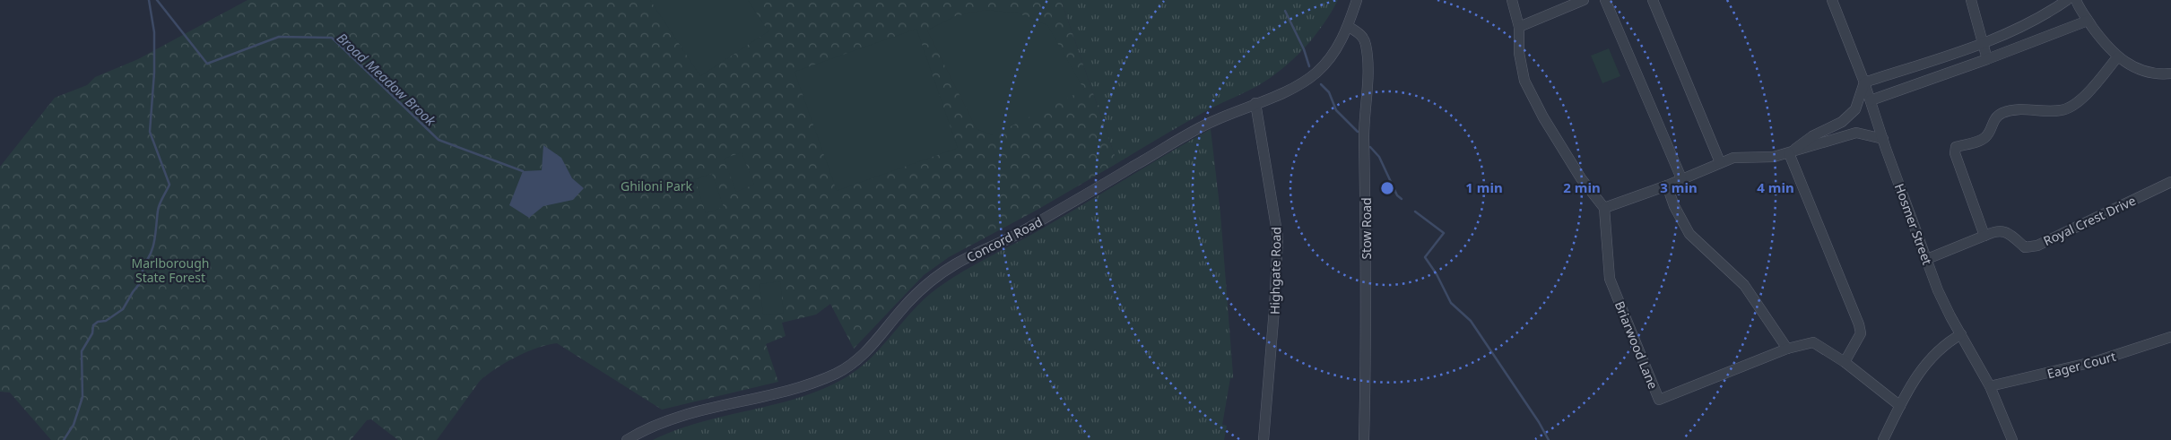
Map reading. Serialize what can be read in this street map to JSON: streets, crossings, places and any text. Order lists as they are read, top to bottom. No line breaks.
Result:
{"streets":{"street":["Royal Crest Drive","Hosmer Street","Stow Road","Concord Road","Highgate Road","Briarwood Lane","Eager Court"]},"crossings":[["Royal Crest Drive","Hosmer Street"],["Hosmer Street","Eager Court"],["Stow Road","Concord Road"],["Concord Road","Highgate Road"]],"water":["Broad Meadow Brook"],"parks":["Ghiloni Park","Marlborough State Forest"],"rings":["1 min","2 min","3 min","4 min"]}
